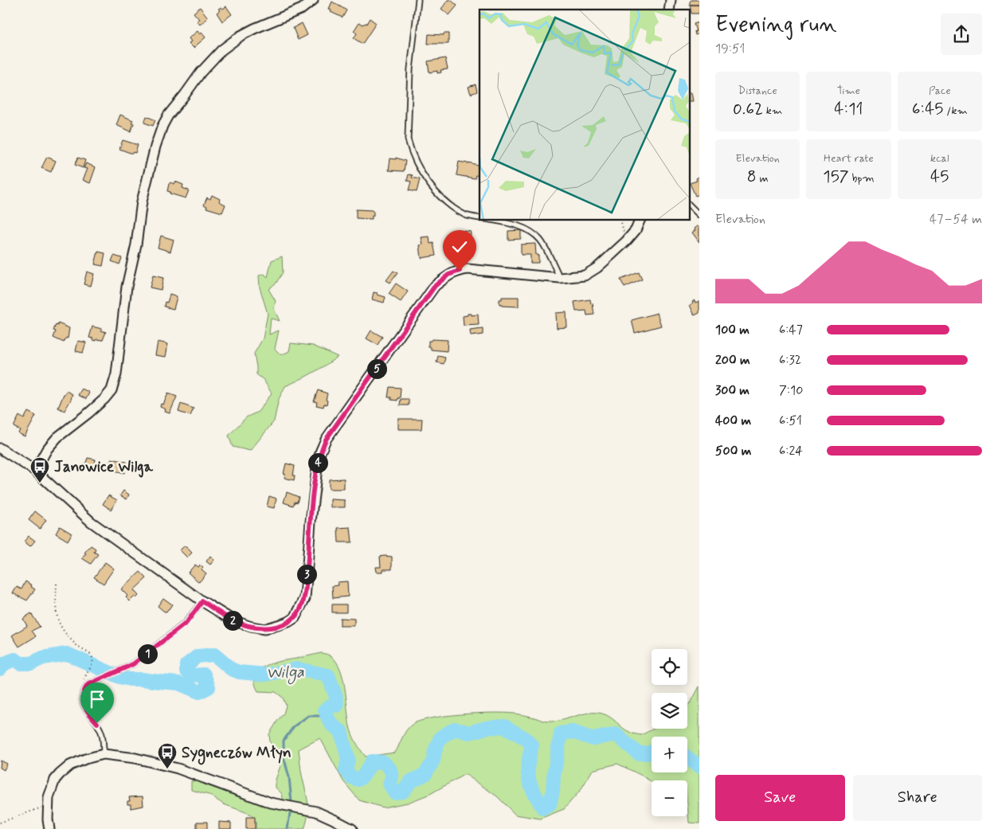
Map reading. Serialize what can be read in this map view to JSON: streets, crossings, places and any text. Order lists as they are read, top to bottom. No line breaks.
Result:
{"water":["Wilga"],"places":{"bus stop":["Janowice Wilga","Sygneczów Młyn"]},"page":{"heading":["Evening run","19:51"],"stats":[["Distance","0.62 km"],["Time","4:11"],["Pace","6:45 /km"],["Elevation","8 m"],["Heart rate","157 bpm"],["kcal","45"]],"chart":["Elevation","47–54 m"],"list":[{"name":"100 m","note":"6:47"},{"name":"200 m","note":"6:32"},{"name":"300 m","note":"7:10"},{"name":"400 m","note":"6:51"},{"name":"500 m","note":"6:24"}],"pins":["5","4","3","2","1"],"map_buttons":["+","−"],"buttons":["Save","Share"]}}
